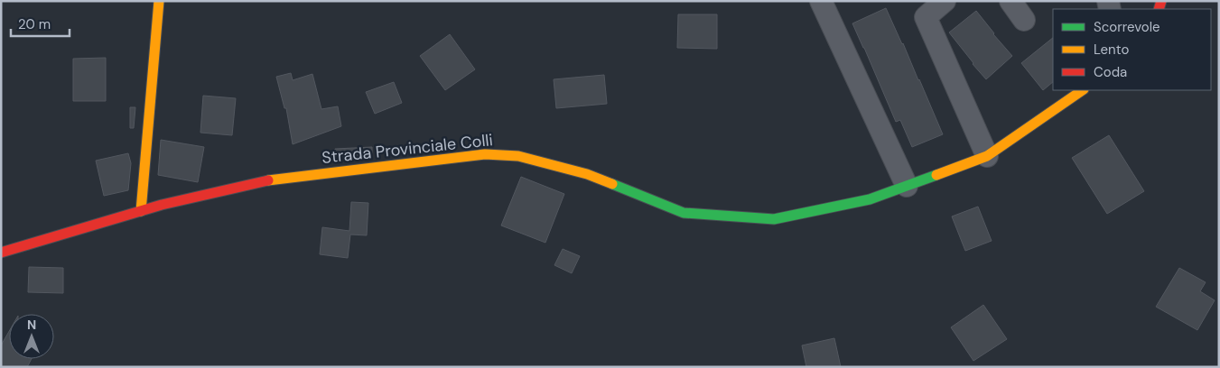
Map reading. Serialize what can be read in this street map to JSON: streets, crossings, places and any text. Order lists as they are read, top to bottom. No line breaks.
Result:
{"streets":{"street":["Strada Provinciale Colli"]},"legend":["Scorrevole","Lento","Coda"],"scale_bar":"20 m","north":"top"}
